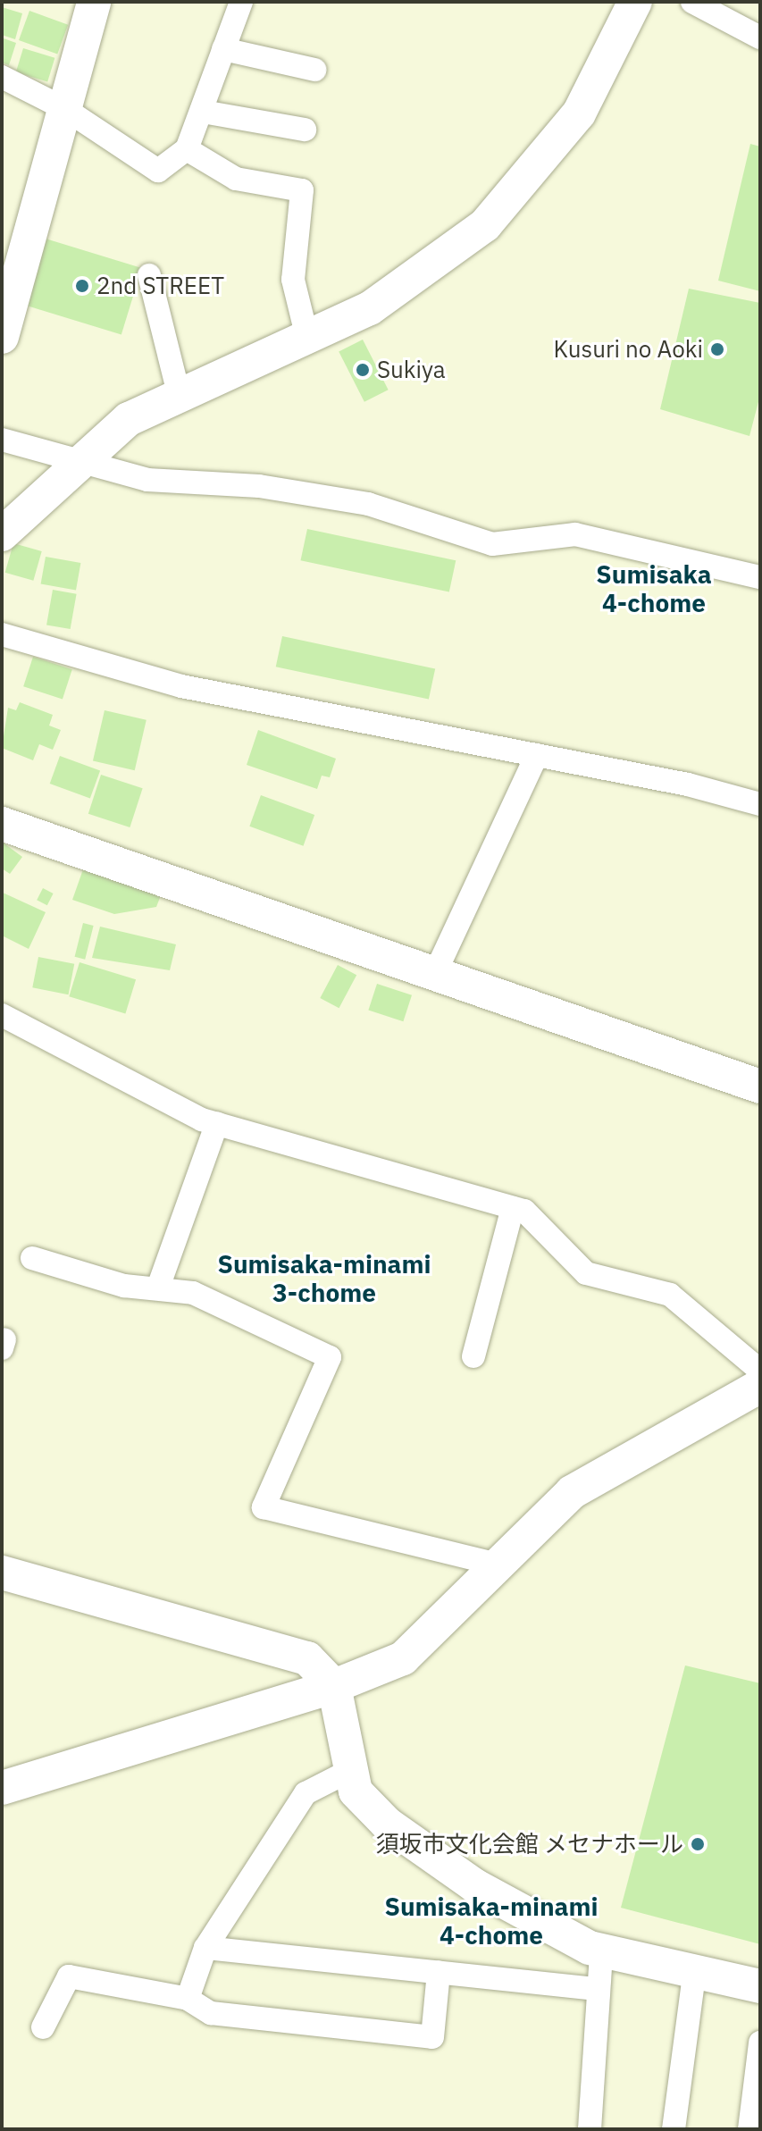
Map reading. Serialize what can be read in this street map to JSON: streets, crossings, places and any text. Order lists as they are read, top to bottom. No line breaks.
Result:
{"districts":["Sumisaka 4-chome","Sumisaka-minami 3-chome","Sumisaka-minami 4-chome"],"places":["2nd STREET","Kusuri no Aoki","Sukiya","須坂市文化会館 メセナホール"]}
